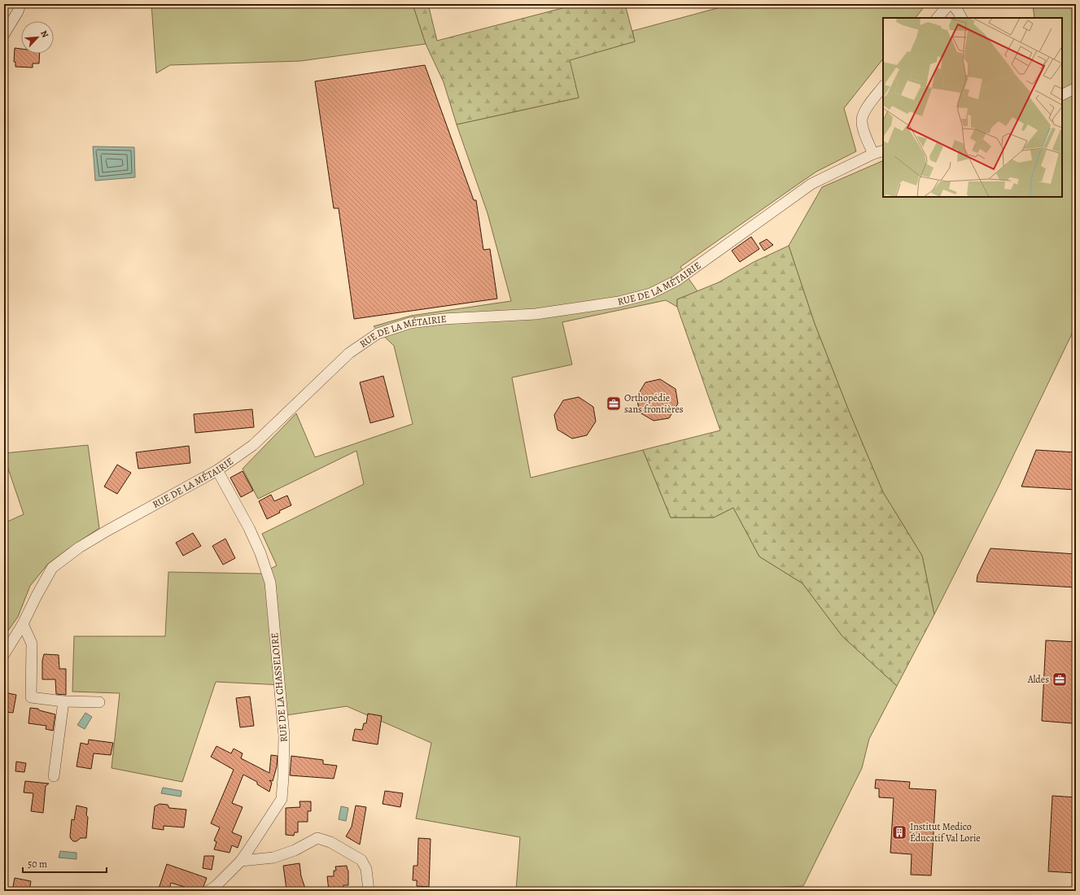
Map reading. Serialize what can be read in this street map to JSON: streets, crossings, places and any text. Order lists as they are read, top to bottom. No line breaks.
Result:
{"streets":{"street":["RUE DE LA MÉTAIRIE","RUE DE LA CHASSELOIRE"]},"crossings":[["RUE DE LA MÉTAIRIE","RUE DE LA CHASSELOIRE"]],"places":{"office":["Orthopédie sans frontières","Aldes"],"building":["Institut Medico Éducatif Val Lorie"]},"scale_bar":"50 m","north":"top right"}
